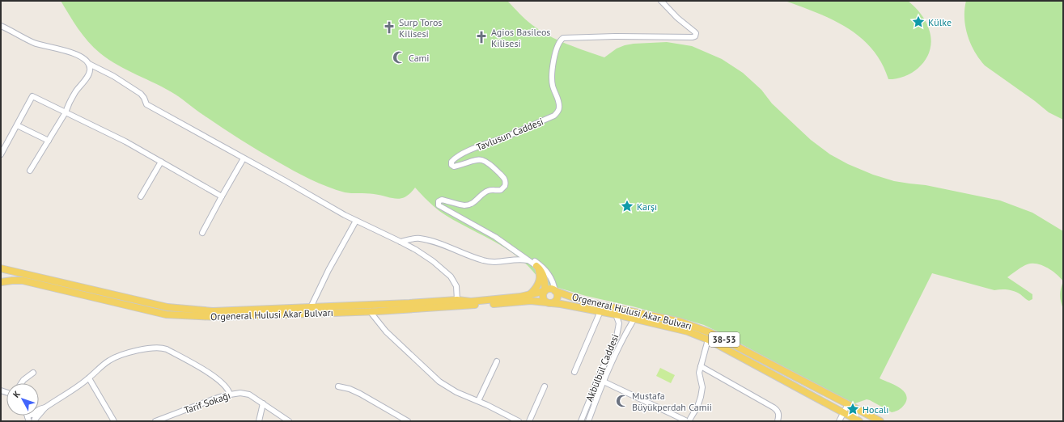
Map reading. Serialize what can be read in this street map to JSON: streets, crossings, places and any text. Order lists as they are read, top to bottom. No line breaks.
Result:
{"streets":{"main road":["Orgeneral Hulusi Akar Bulvarı","38-53"],"street":["Tavlusun Caddesi","Akbülbül Caddesi","Tarif Sokağı"]},"crossings":[["Tavlusun Caddesi","Orgeneral Hulusi Akar Bulvarı"],["Orgeneral Hulusi Akar Bulvarı","Akbülbül Caddesi"]],"places":{"place":["Külke","Karşı","Hocalı"],"church":["Surp Toros Kilisesi","Agios Basileos Kilisesi"],"mosque":["Cami","Mustafa Büyükperdah Camii"]},"north":"top left"}
